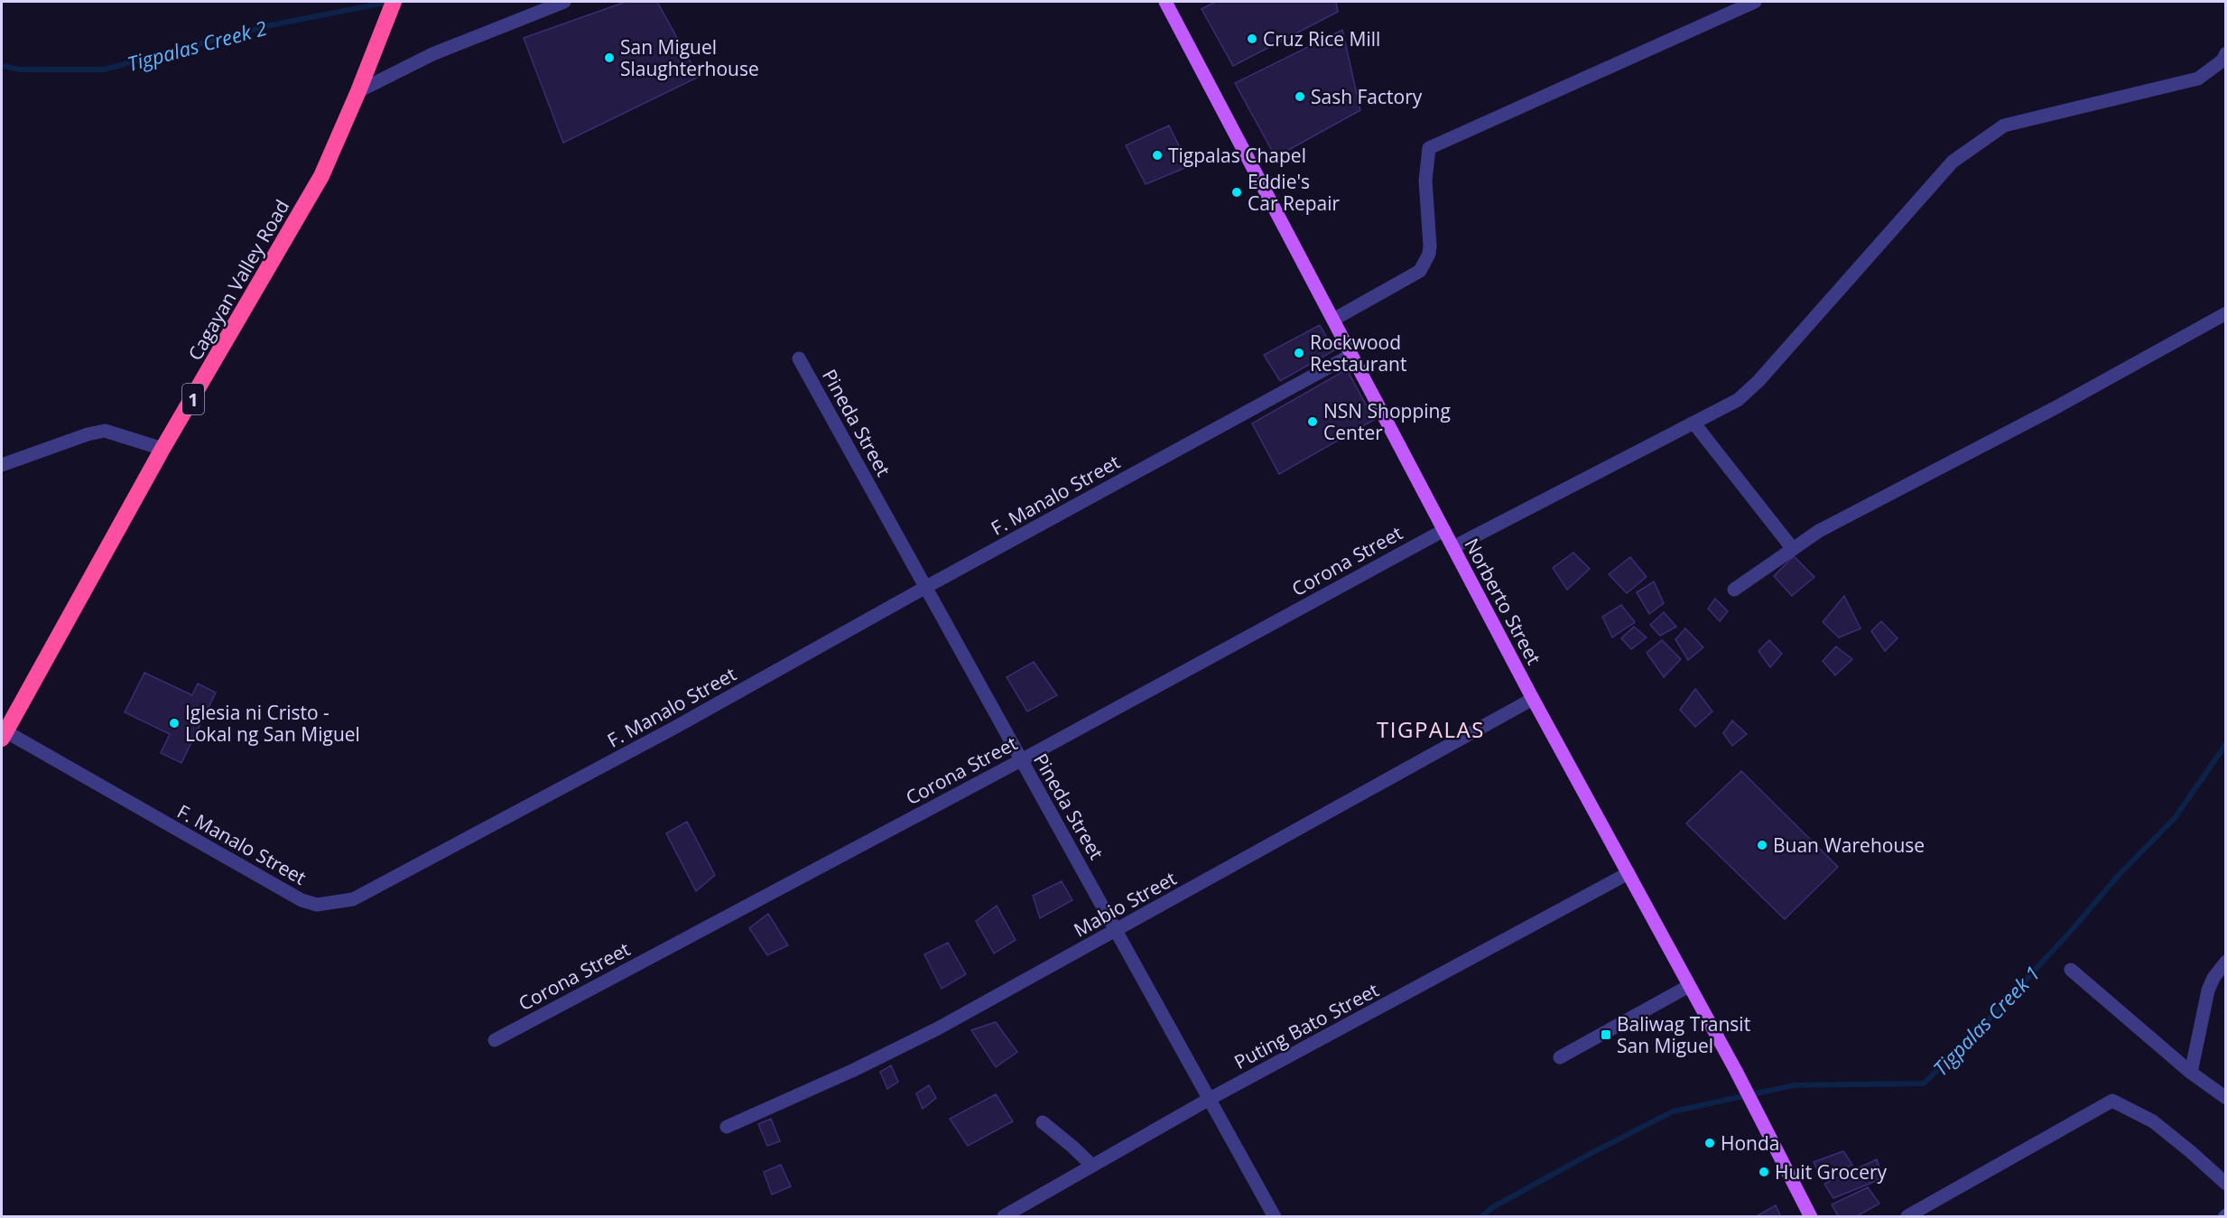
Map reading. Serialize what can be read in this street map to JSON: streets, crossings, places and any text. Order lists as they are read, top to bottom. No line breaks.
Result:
{"streets":{"highway":["Cagayan Valley Road","1"],"main road":["Norberto Street"],"street":["Pineda Street","F. Manalo Street","Corona Street","Mabio Street","Puting Bato Street"]},"crossings":[["Cagayan Valley Road","F. Manalo Street"],["Pineda Street","F. Manalo Street"],["Pineda Street","Corona Street"],["Pineda Street","Mabio Street"],["Pineda Street","Puting Bato Street"],["F. Manalo Street","Norberto Street"],["Corona Street","Norberto Street"],["Norberto Street","Mabio Street"],["Norberto Street","Puting Bato Street"]],"districts":["TIGPALAS"],"water":["Tigpalas Creek 2","Tigpalas Creek 1"],"places":{"other":["Cruz Rice Mill","San Miguel Slaughterhouse","Sash Factory","Tigpalas Chapel","Eddie's Car Repair","Rockwood Restaurant","NSN Shopping Center","Iglesia ni Cristo - Lokal ng San Miguel","Buan Warehouse","Honda","Huit Grocery"],"transit":["Baliwag Transit San Miguel"]}}
